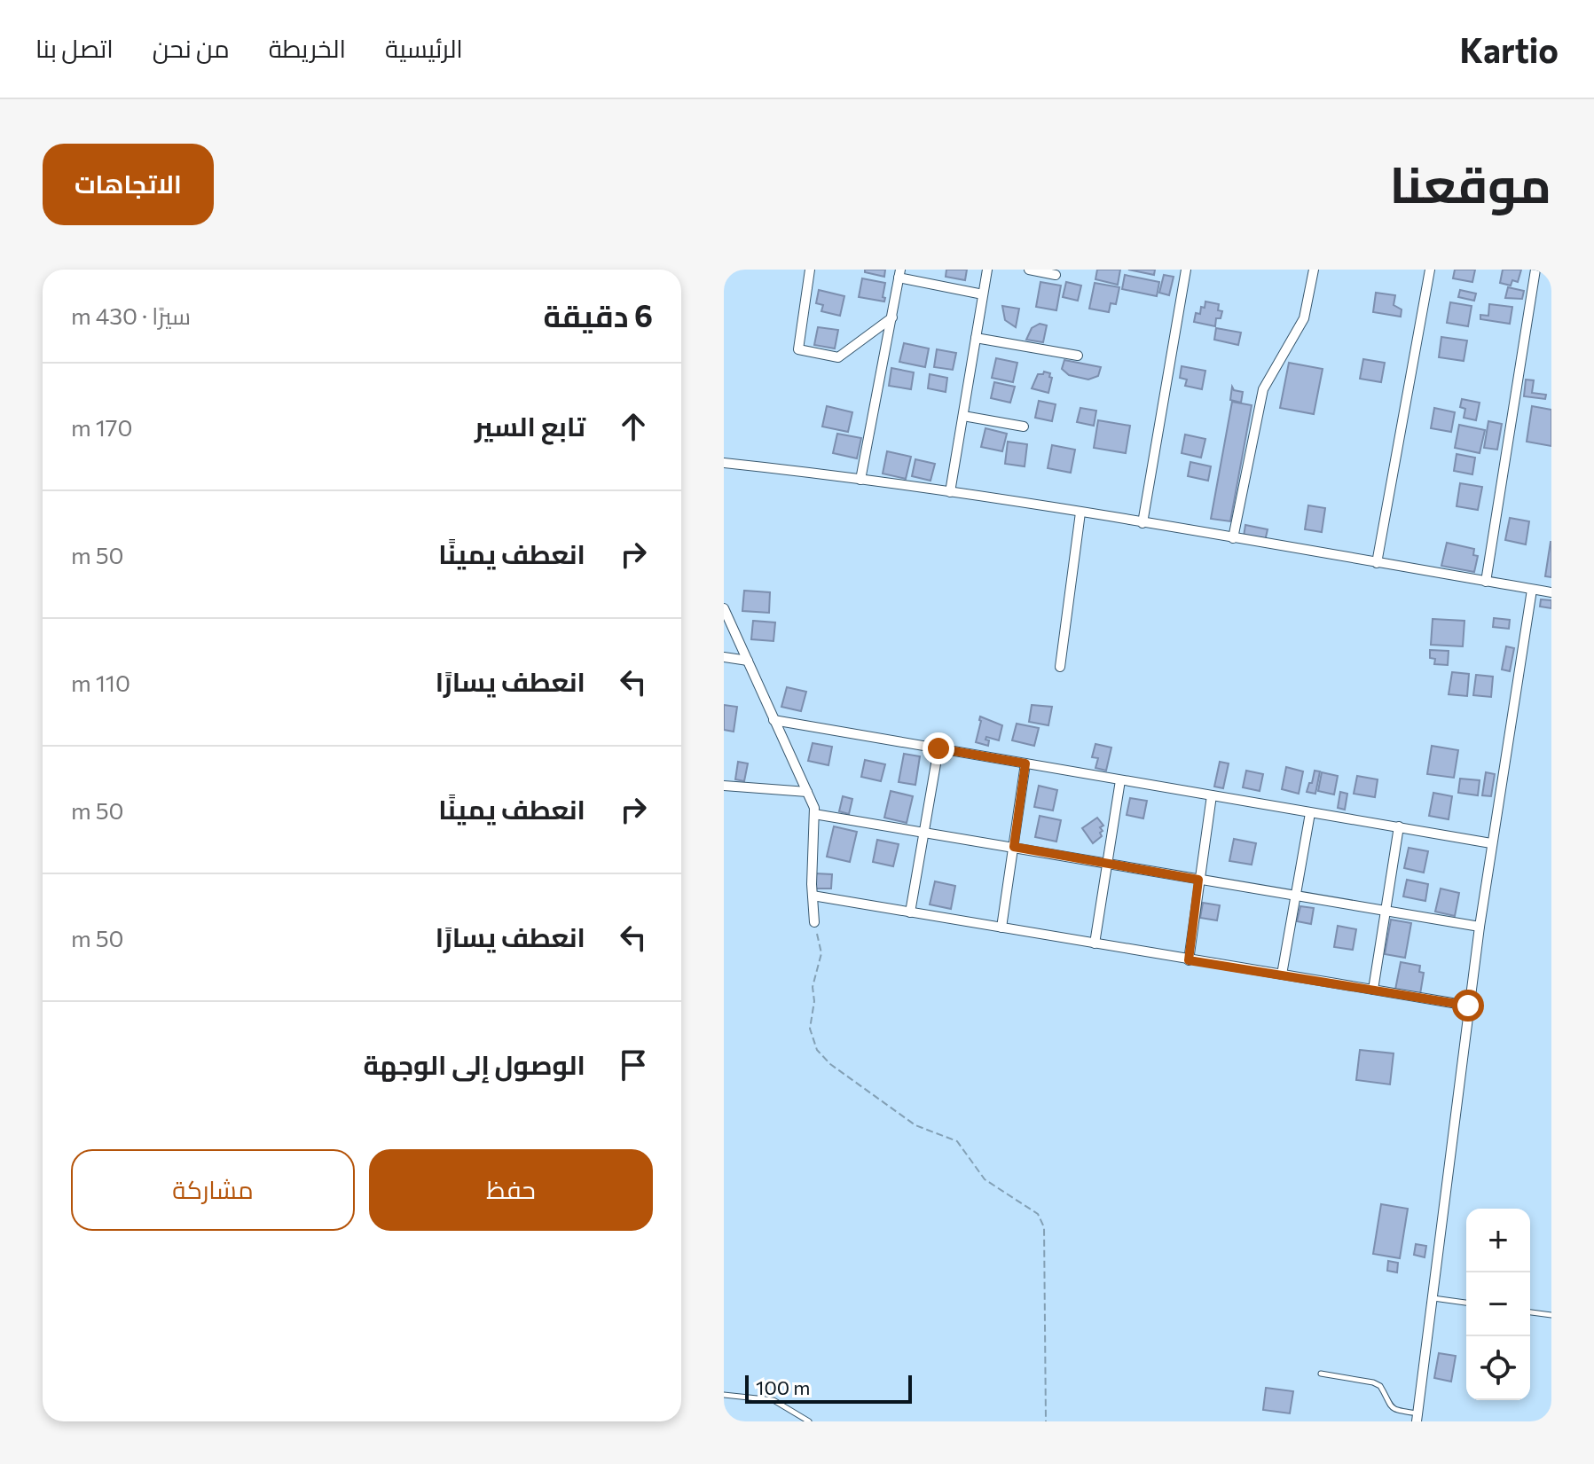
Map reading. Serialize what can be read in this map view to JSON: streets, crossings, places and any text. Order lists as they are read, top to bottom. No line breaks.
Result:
{"scale_bar":"100 m","page":{"header":"Kartio","nav":["الرئيسية","الخريطة","من نحن","اتصل بنا"],"title":"موقعنا","buttons":["الاتجاهات",["حفظ","مشاركة"]],"heading":["6 دقيقة","سيرًا · 430 m"],"list":[["تابع السير","170 m"],["انعطف يمينًا","50 m"],["انعطف يسارًا","110 m"],["انعطف يمينًا","50 m"],["انعطف يسارًا","50 m"],"الوصول إلى الوجهة"],"map_buttons":["+","−"],"scale":"100 m"}}
